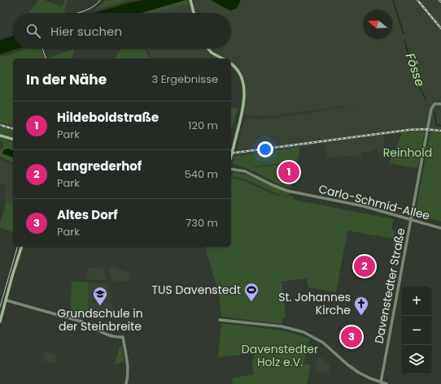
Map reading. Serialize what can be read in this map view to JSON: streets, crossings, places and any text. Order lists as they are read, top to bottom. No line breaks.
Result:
{"streets":{"street":["Carlo-Schmid-Allee","Davenstedter Straße"]},"crossings":[["Carlo-Schmid-Allee","Davenstedter Straße"]],"water":["Fösse"],"parks":["Reinhold","Davenstedter Holz e.V."],"places":{"sports":["TUS Davenstedt"],"school or university":["Grundschule in der Steinbreite"],"church":["St. Johannes Kirche"]},"north":"left","page":{"search":"Hier suchen","heading":["In der Nähe","3 Ergebnisse"],"list":[{"mark":"1","name":"Hildeboldstraße","note":"Park","value":"120 m"},{"mark":"2","name":"Langrederhof","note":"Park","value":"540 m"},{"mark":"3","name":"Altes Dorf","note":"Park","value":"730 m"}],"pins":["1","2","3"],"map_buttons":["+","−"]}}
